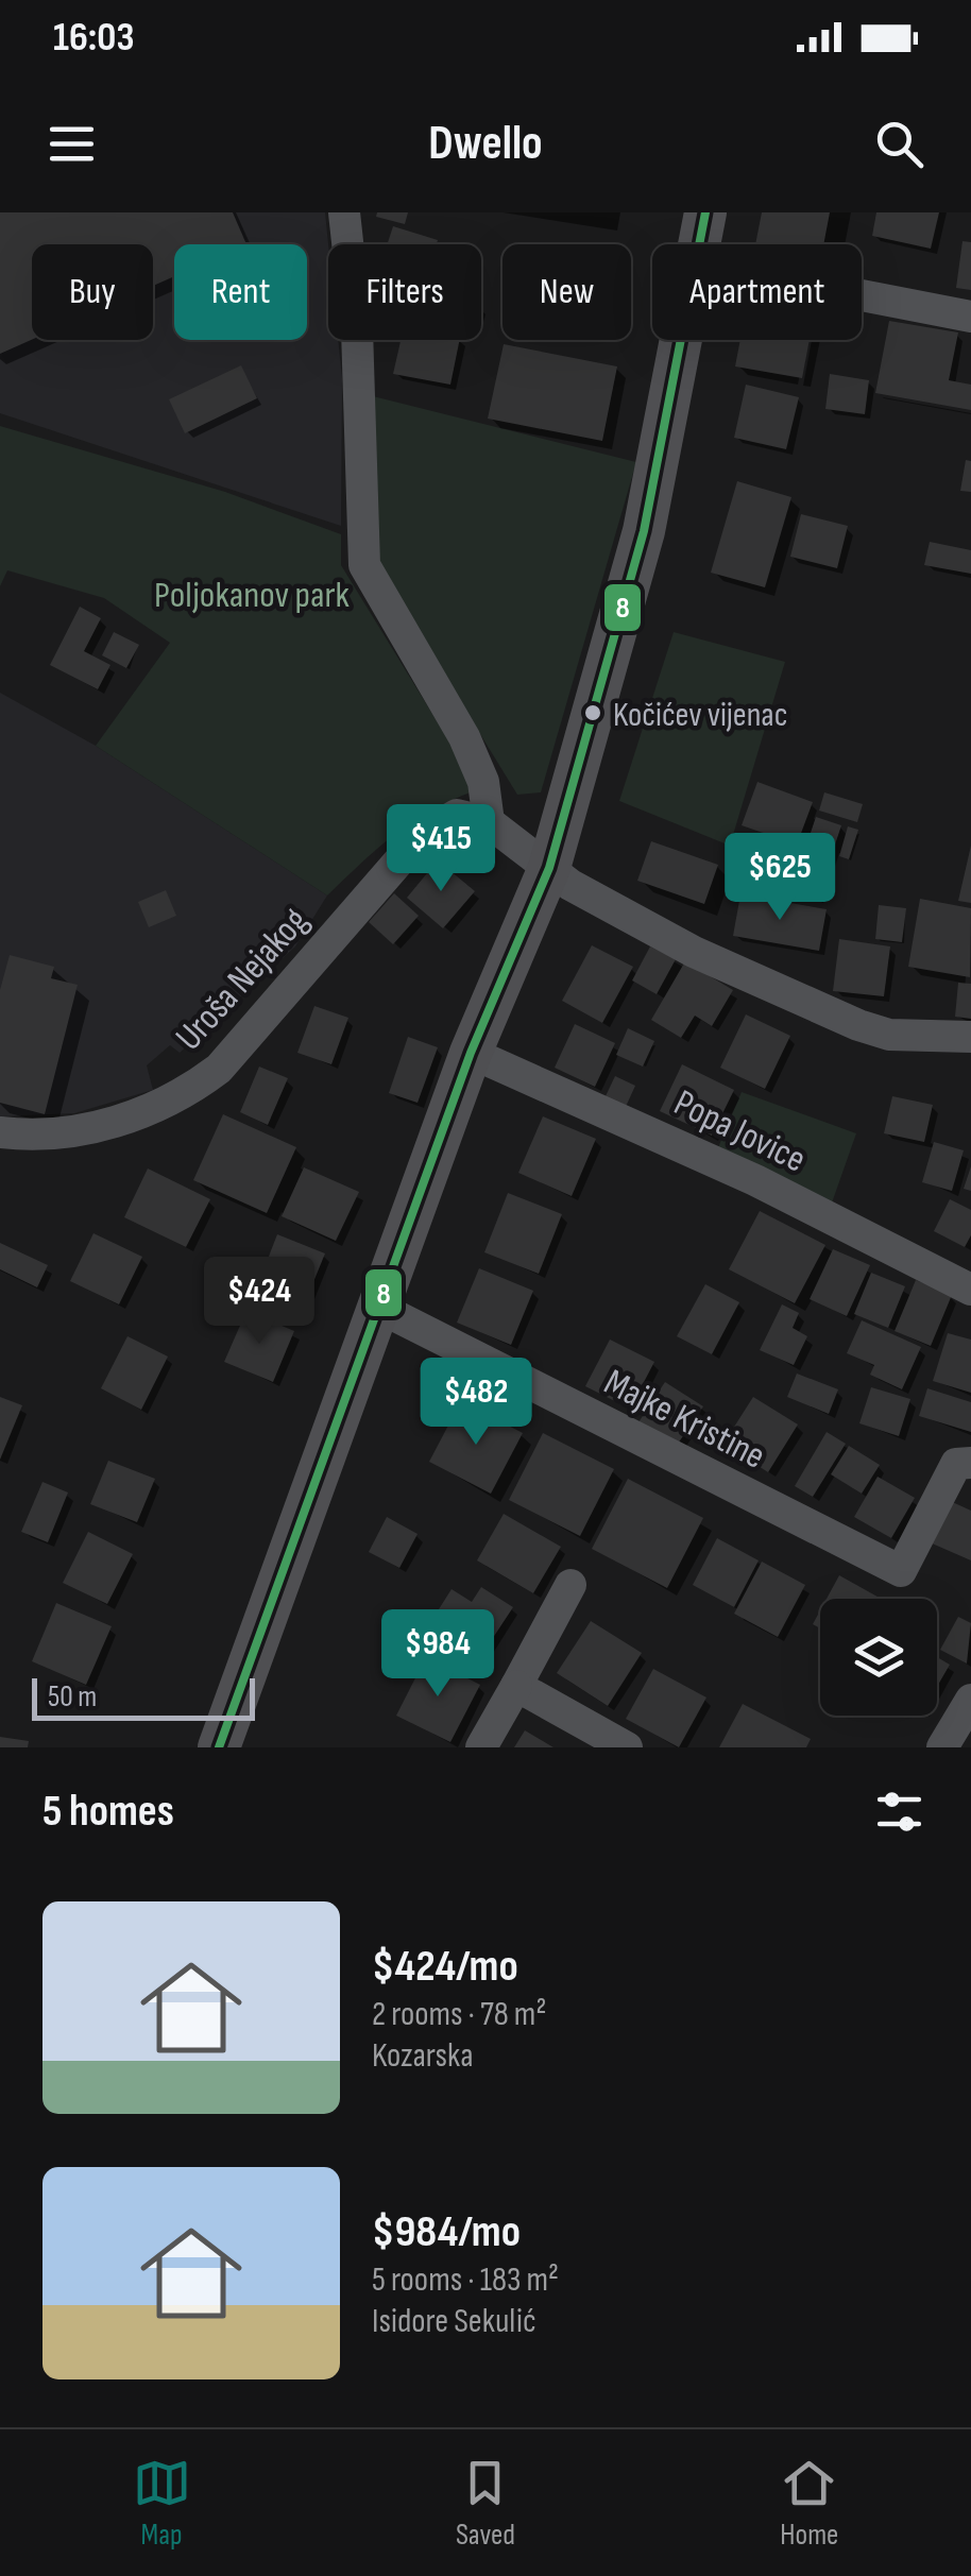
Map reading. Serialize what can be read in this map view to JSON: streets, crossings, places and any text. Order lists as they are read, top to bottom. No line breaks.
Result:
{"streets":{"street":["Uroša Nejakog","Popa Jovice","Majke Kristine"]},"parks":["Poljokanov park"],"places":["Kočićev vijenac"],"lines":["transit line 8"],"scale_bar":"50 m","page":{"status":"16:03","header":"Dwello","chip":["Buy","Rent","Filters","New","Apartment"],"price":["$415","$625","$424","$482","$984"],"scale":"50 m","heading":"5 homes","list":[{"name":"$424/mo","note":"2 rooms · 78 m² · Kozarska"},{"name":"$984/mo","note":"5 rooms · 183 m² · Isidore Sekulić"}],"tabs":["Map","Saved","Home"]}}
